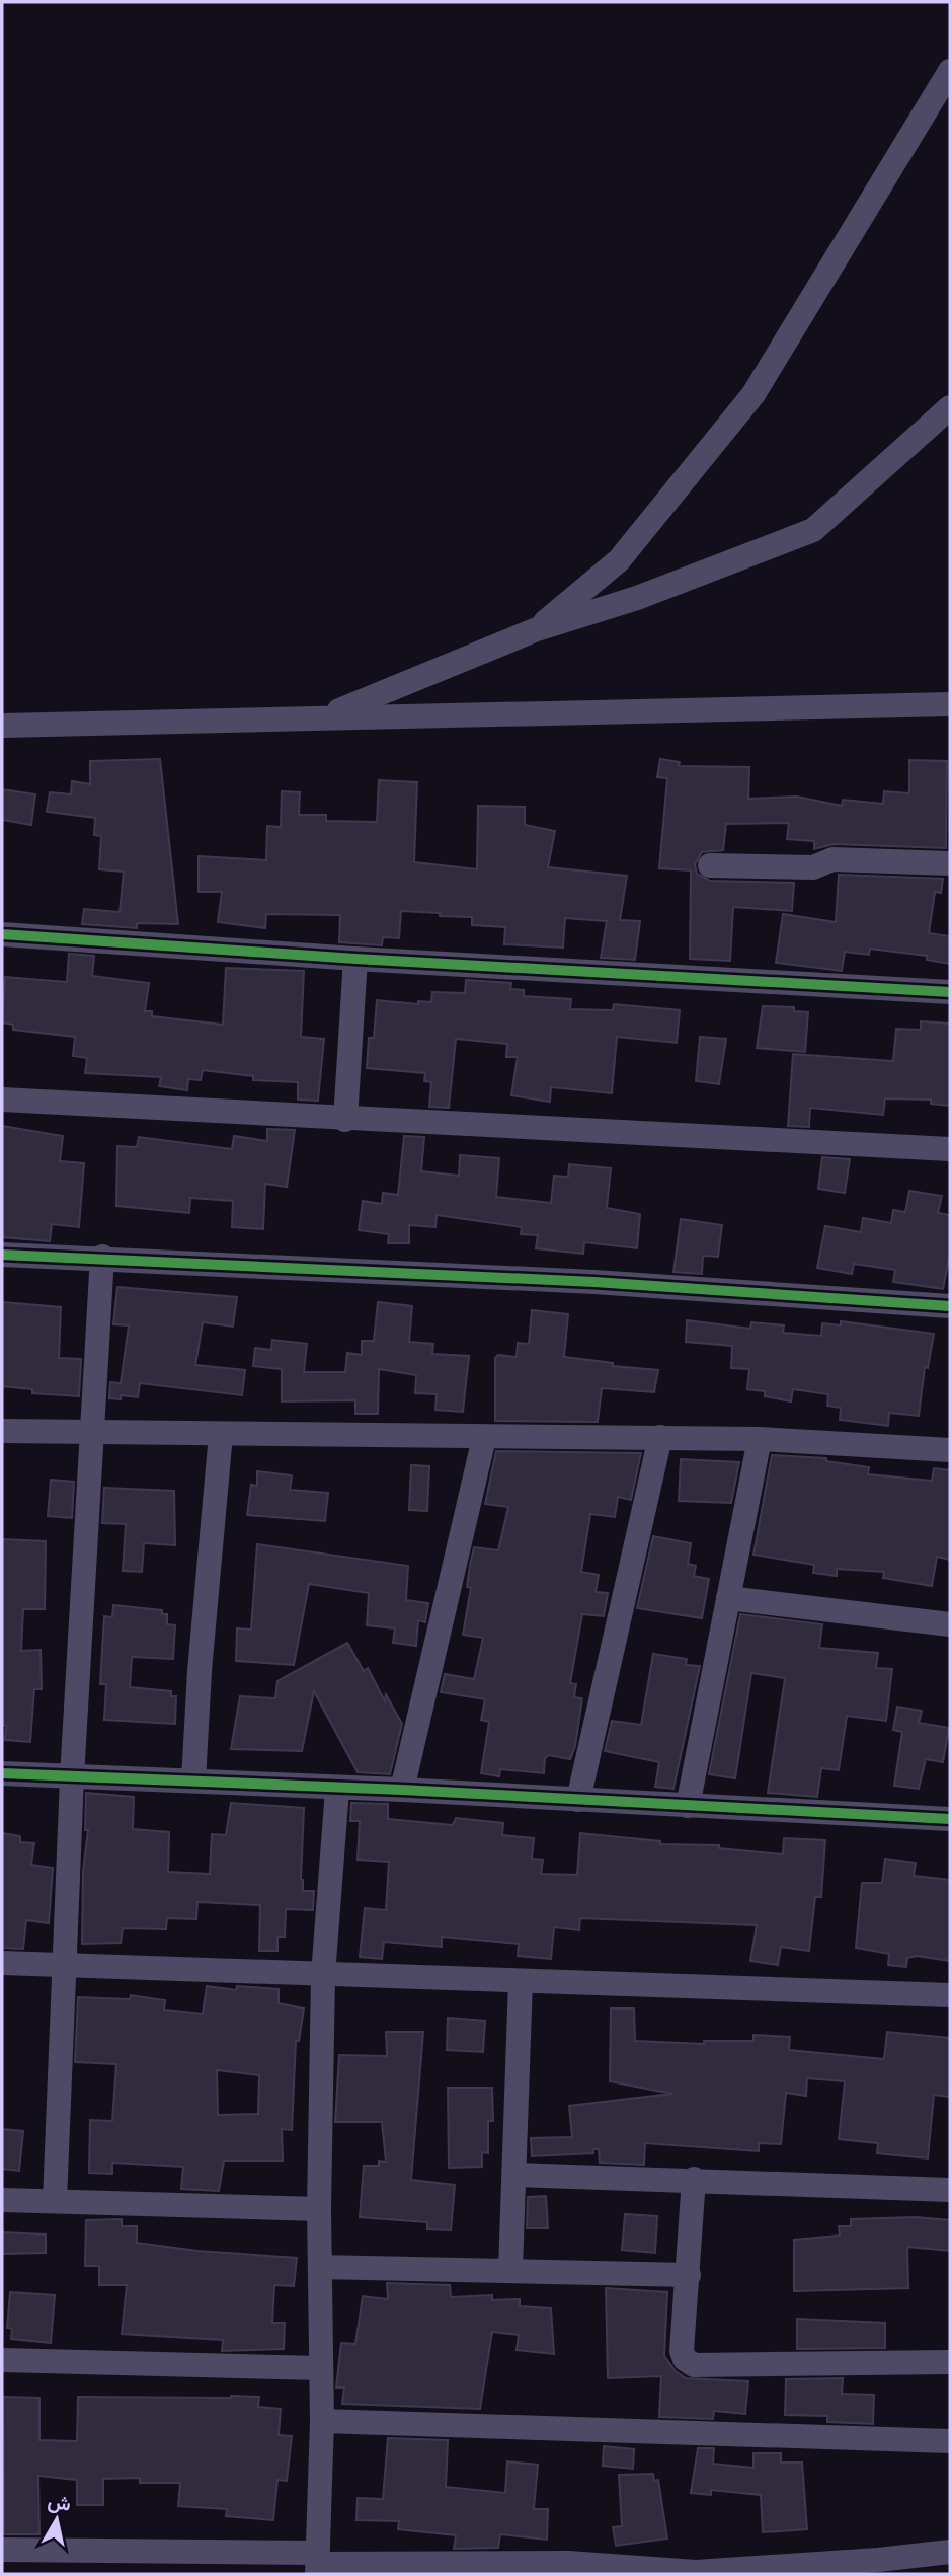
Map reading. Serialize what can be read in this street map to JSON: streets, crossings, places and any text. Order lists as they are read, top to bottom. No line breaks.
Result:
{"north":"top"}
